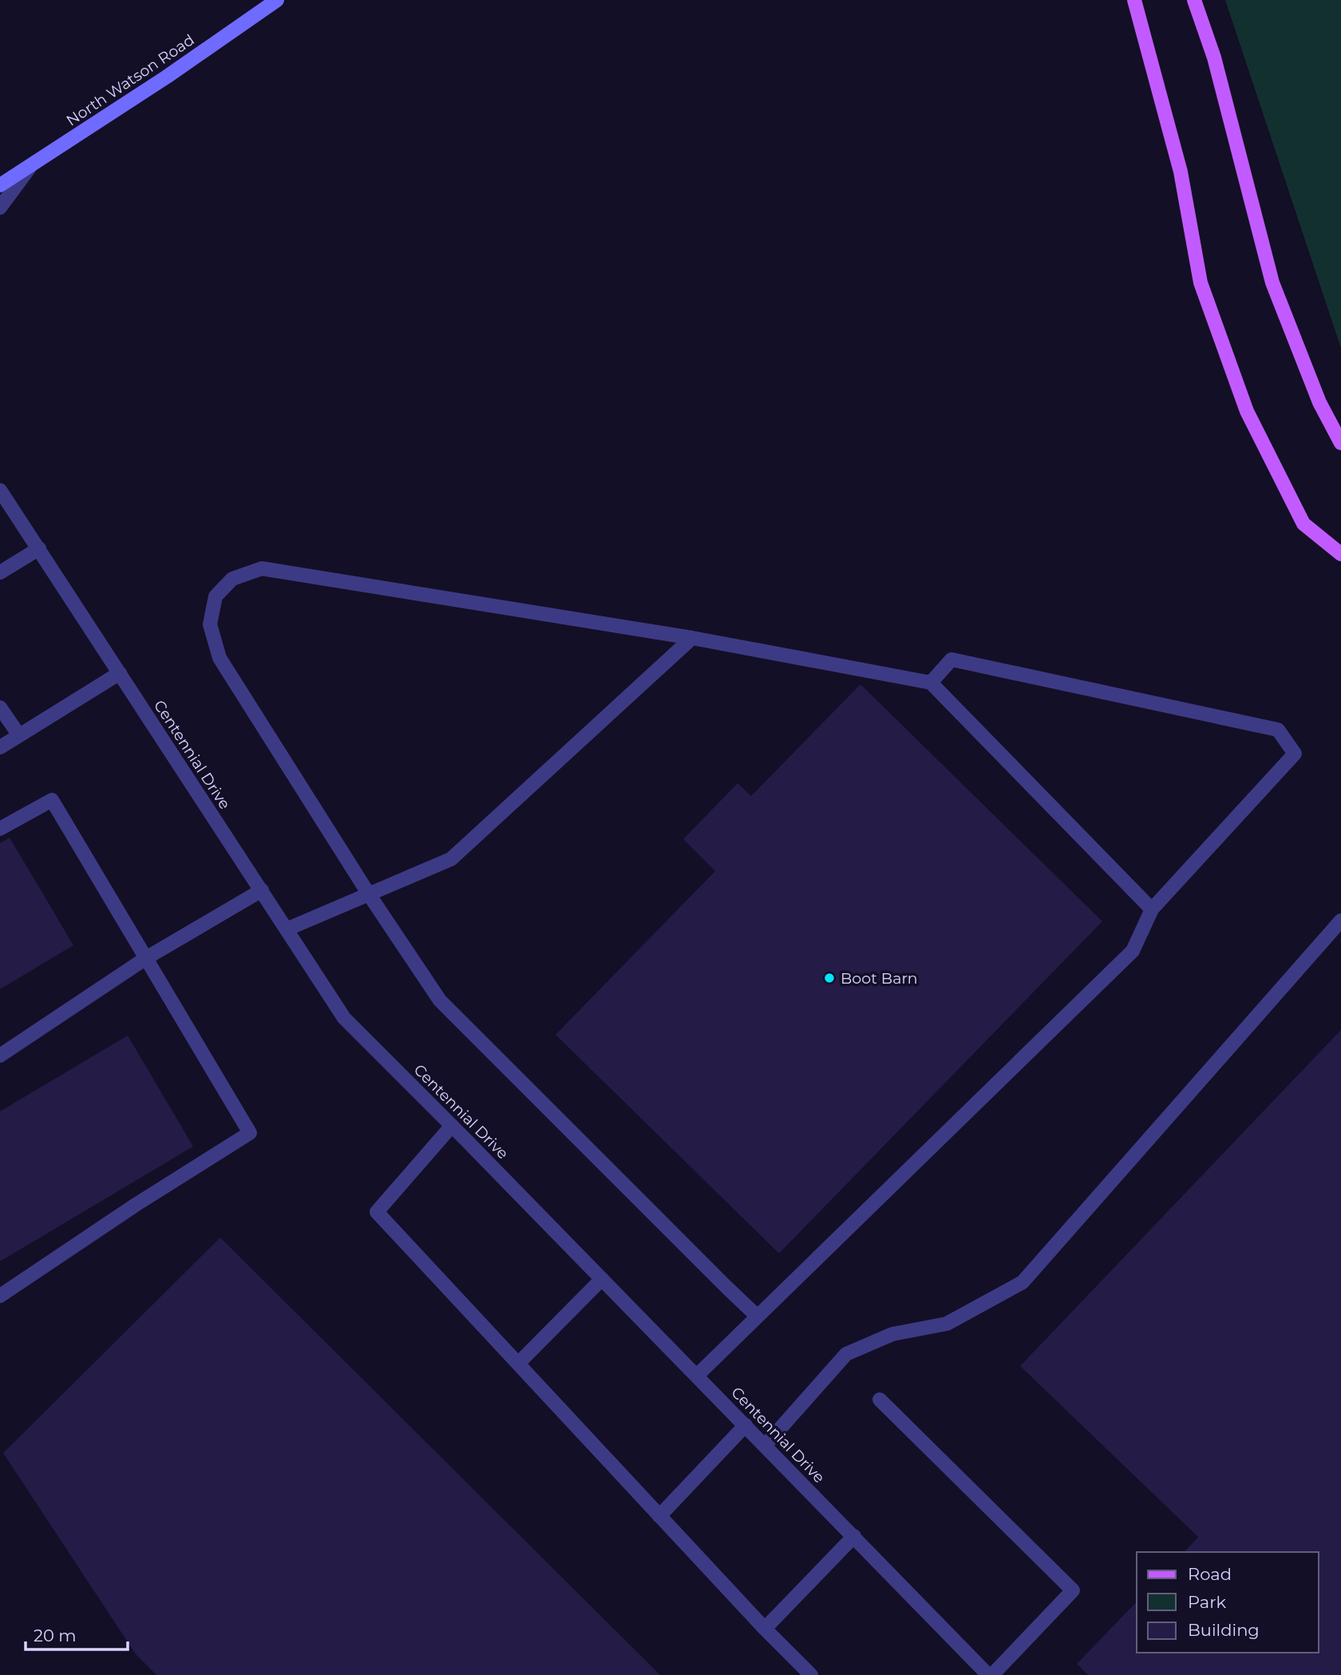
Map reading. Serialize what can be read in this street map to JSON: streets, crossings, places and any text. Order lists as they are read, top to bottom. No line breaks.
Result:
{"streets":{"main road":["North Watson Road"],"street":["Centennial Drive"]},"places":["Boot Barn"],"legend":["Road","Park","Building"],"scale_bar":"20 m"}
